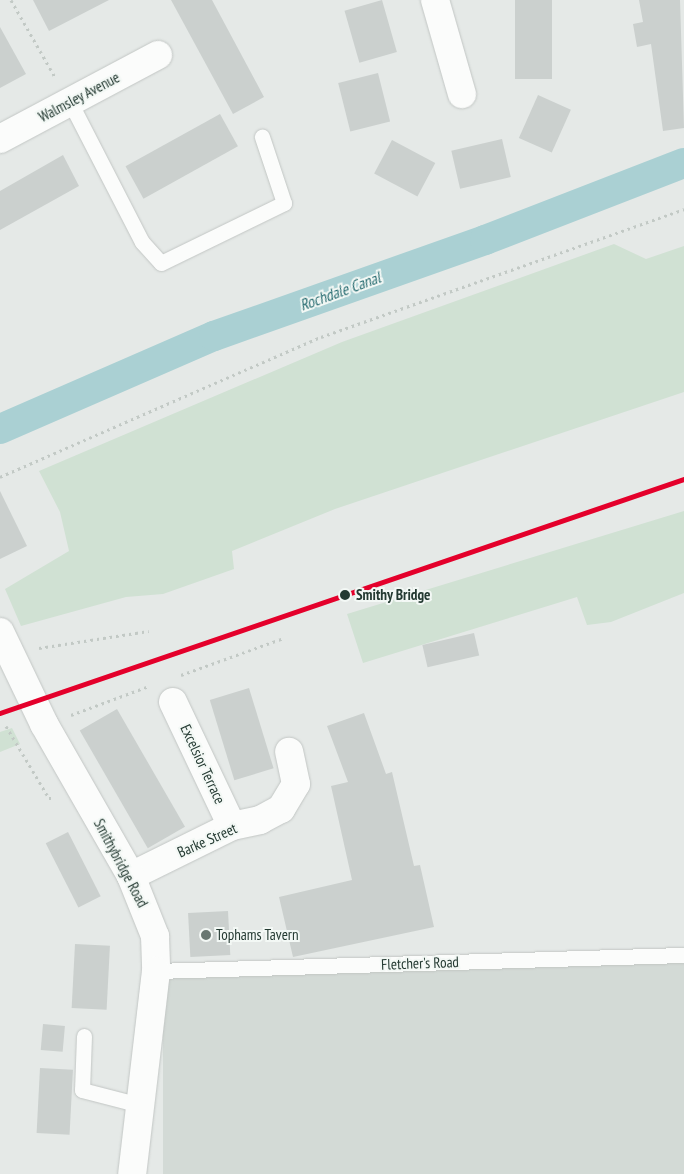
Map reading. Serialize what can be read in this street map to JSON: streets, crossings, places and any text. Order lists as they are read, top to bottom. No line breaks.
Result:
{"streets":{"street":["Walmsley Avenue","Excelsior Terrace","Barke Street","Smithybridge Road"],"lane":["Fletcher's Road"]},"crossings":[["Excelsior Terrace","Barke Street"],["Barke Street","Smithybridge Road"],["Smithybridge Road","Fletcher's Road"]],"water":["Rochdale Canal"],"places":["Smithy Bridge","Tophams Tavern"]}
